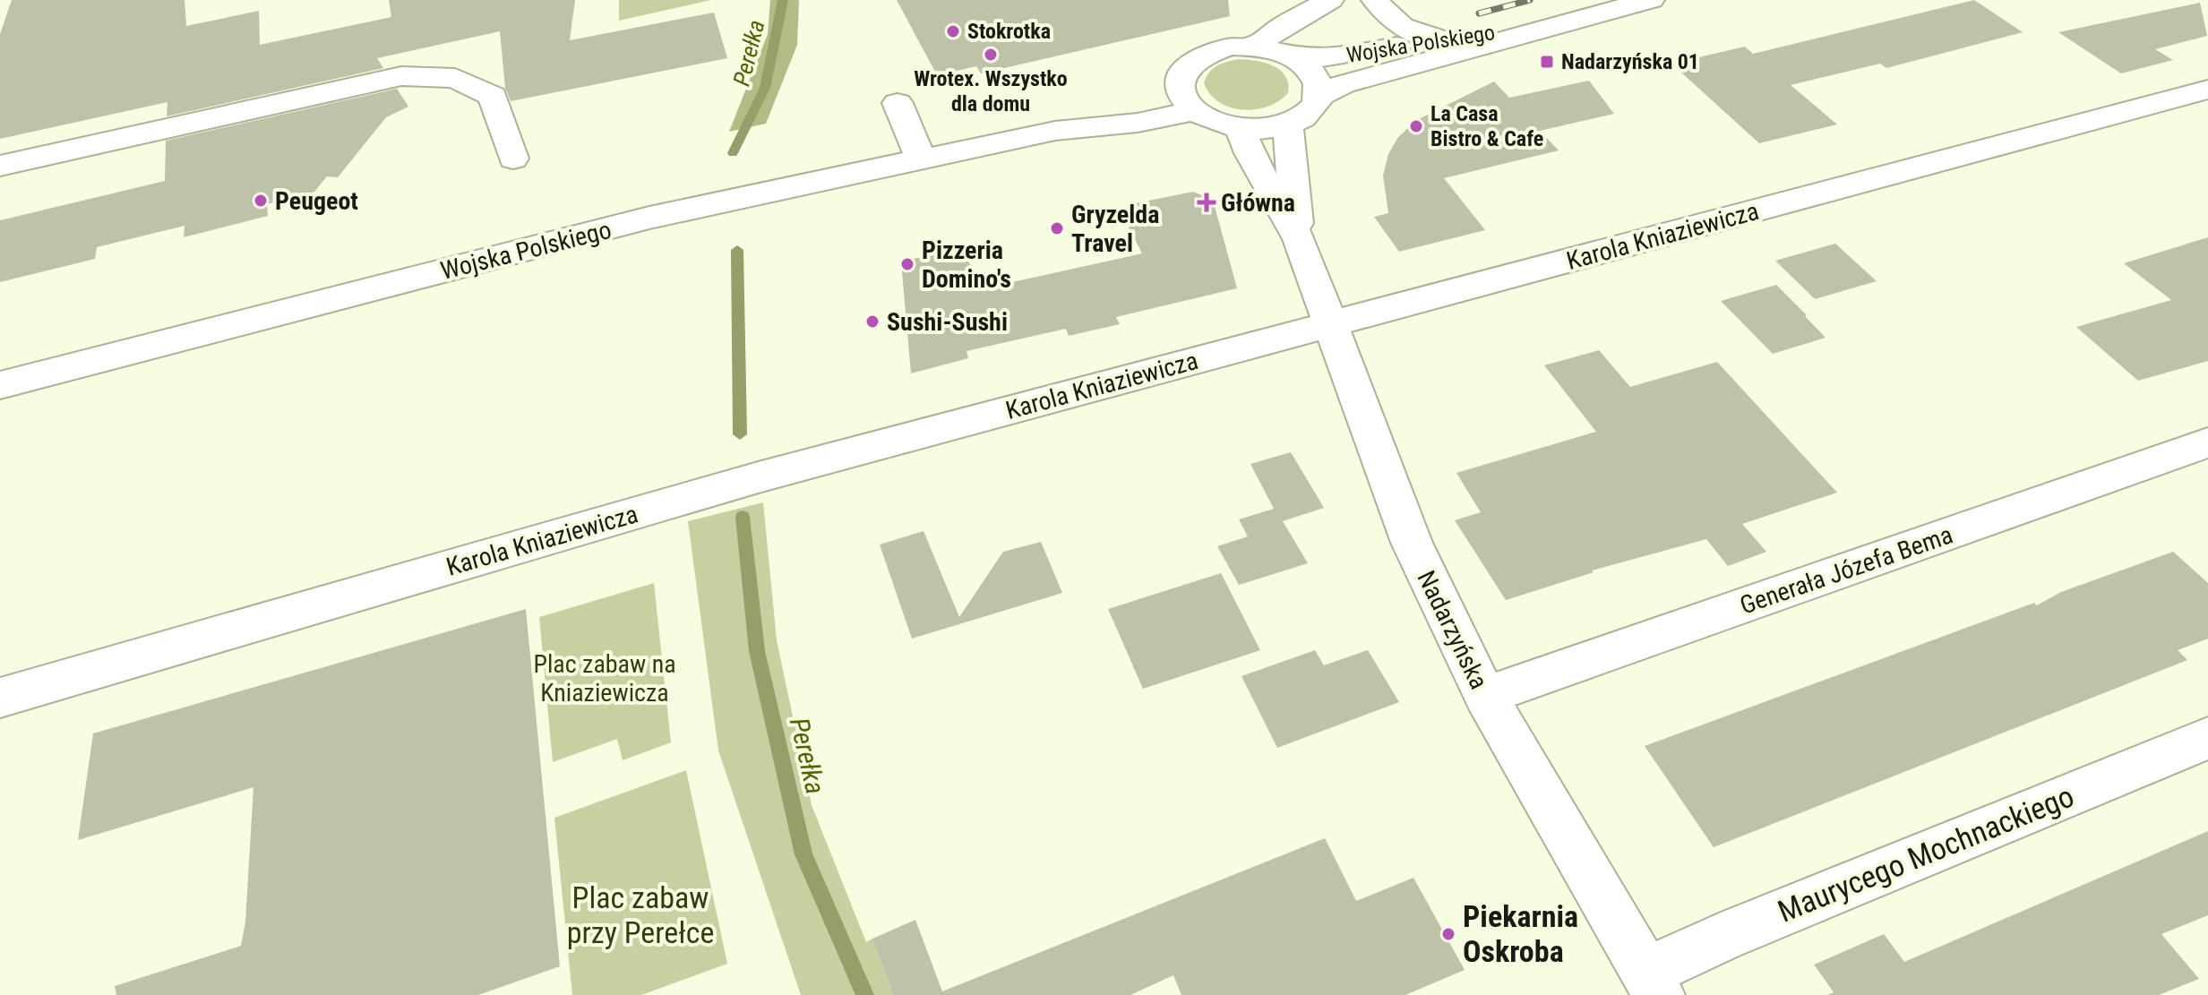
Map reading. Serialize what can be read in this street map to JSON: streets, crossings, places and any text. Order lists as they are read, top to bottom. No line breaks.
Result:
{"streets":{"street":["Wojska Polskiego","Karola Kniaziewicza","Generała Józefa Bema","Nadarzyńska","Maurycego Mochnackiego"]},"crossings":[["Wojska Polskiego","Nadarzyńska"],["Karola Kniaziewicza","Nadarzyńska"],["Generała Józefa Bema","Nadarzyńska"],["Nadarzyńska","Maurycego Mochnackiego"]],"water":["Perełka"],"parks":["Plac zabaw na Kniaziewicza","Plac zabaw przy Perełce"],"places":{"other":["Stokrotka","Wrotex. Wszystko dla domu","La Casa Bistro & Cafe","Peugeot","Gryzelda Travel","Pizzeria Domino's","Sushi-Sushi","Piekarnia Oskroba"],"transit":["Nadarzyńska 01"],"health":["Główna"]}}
